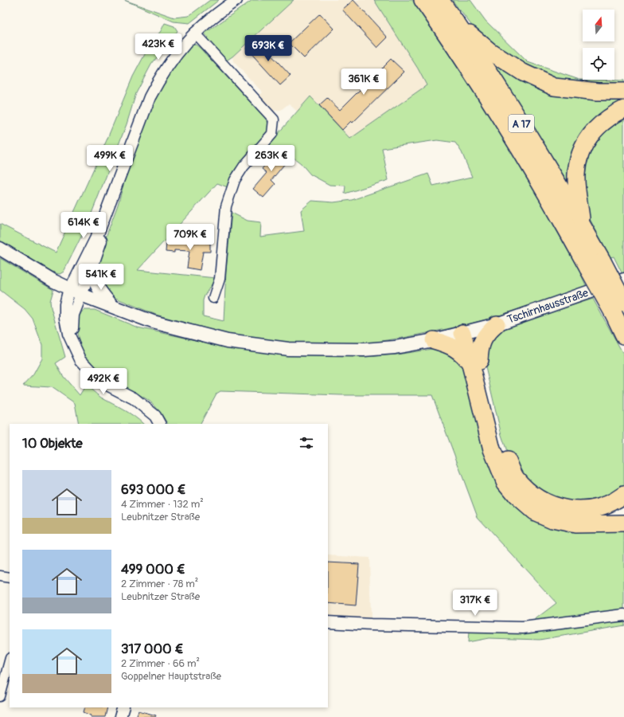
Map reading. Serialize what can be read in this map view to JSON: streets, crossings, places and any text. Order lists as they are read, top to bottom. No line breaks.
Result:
{"streets":{"highway":["A 17"],"main road":["Tschirnhausstraße"]},"north":"top","page":{"price":["423K €","693K €","361K €","499K €","263K €","614K €","709K €","541K €","492K €","317K €"],"heading":"10 Objekte","list":[{"name":"693 000 €","note":"4 Zimmer · 132 m² · Leubnitzer Straße"},{"name":"499 000 €","note":"2 Zimmer · 78 m² · Leubnitzer Straße"},{"name":"317 000 €","note":"2 Zimmer · 66 m² · Goppelner Hauptstraße"}]}}
